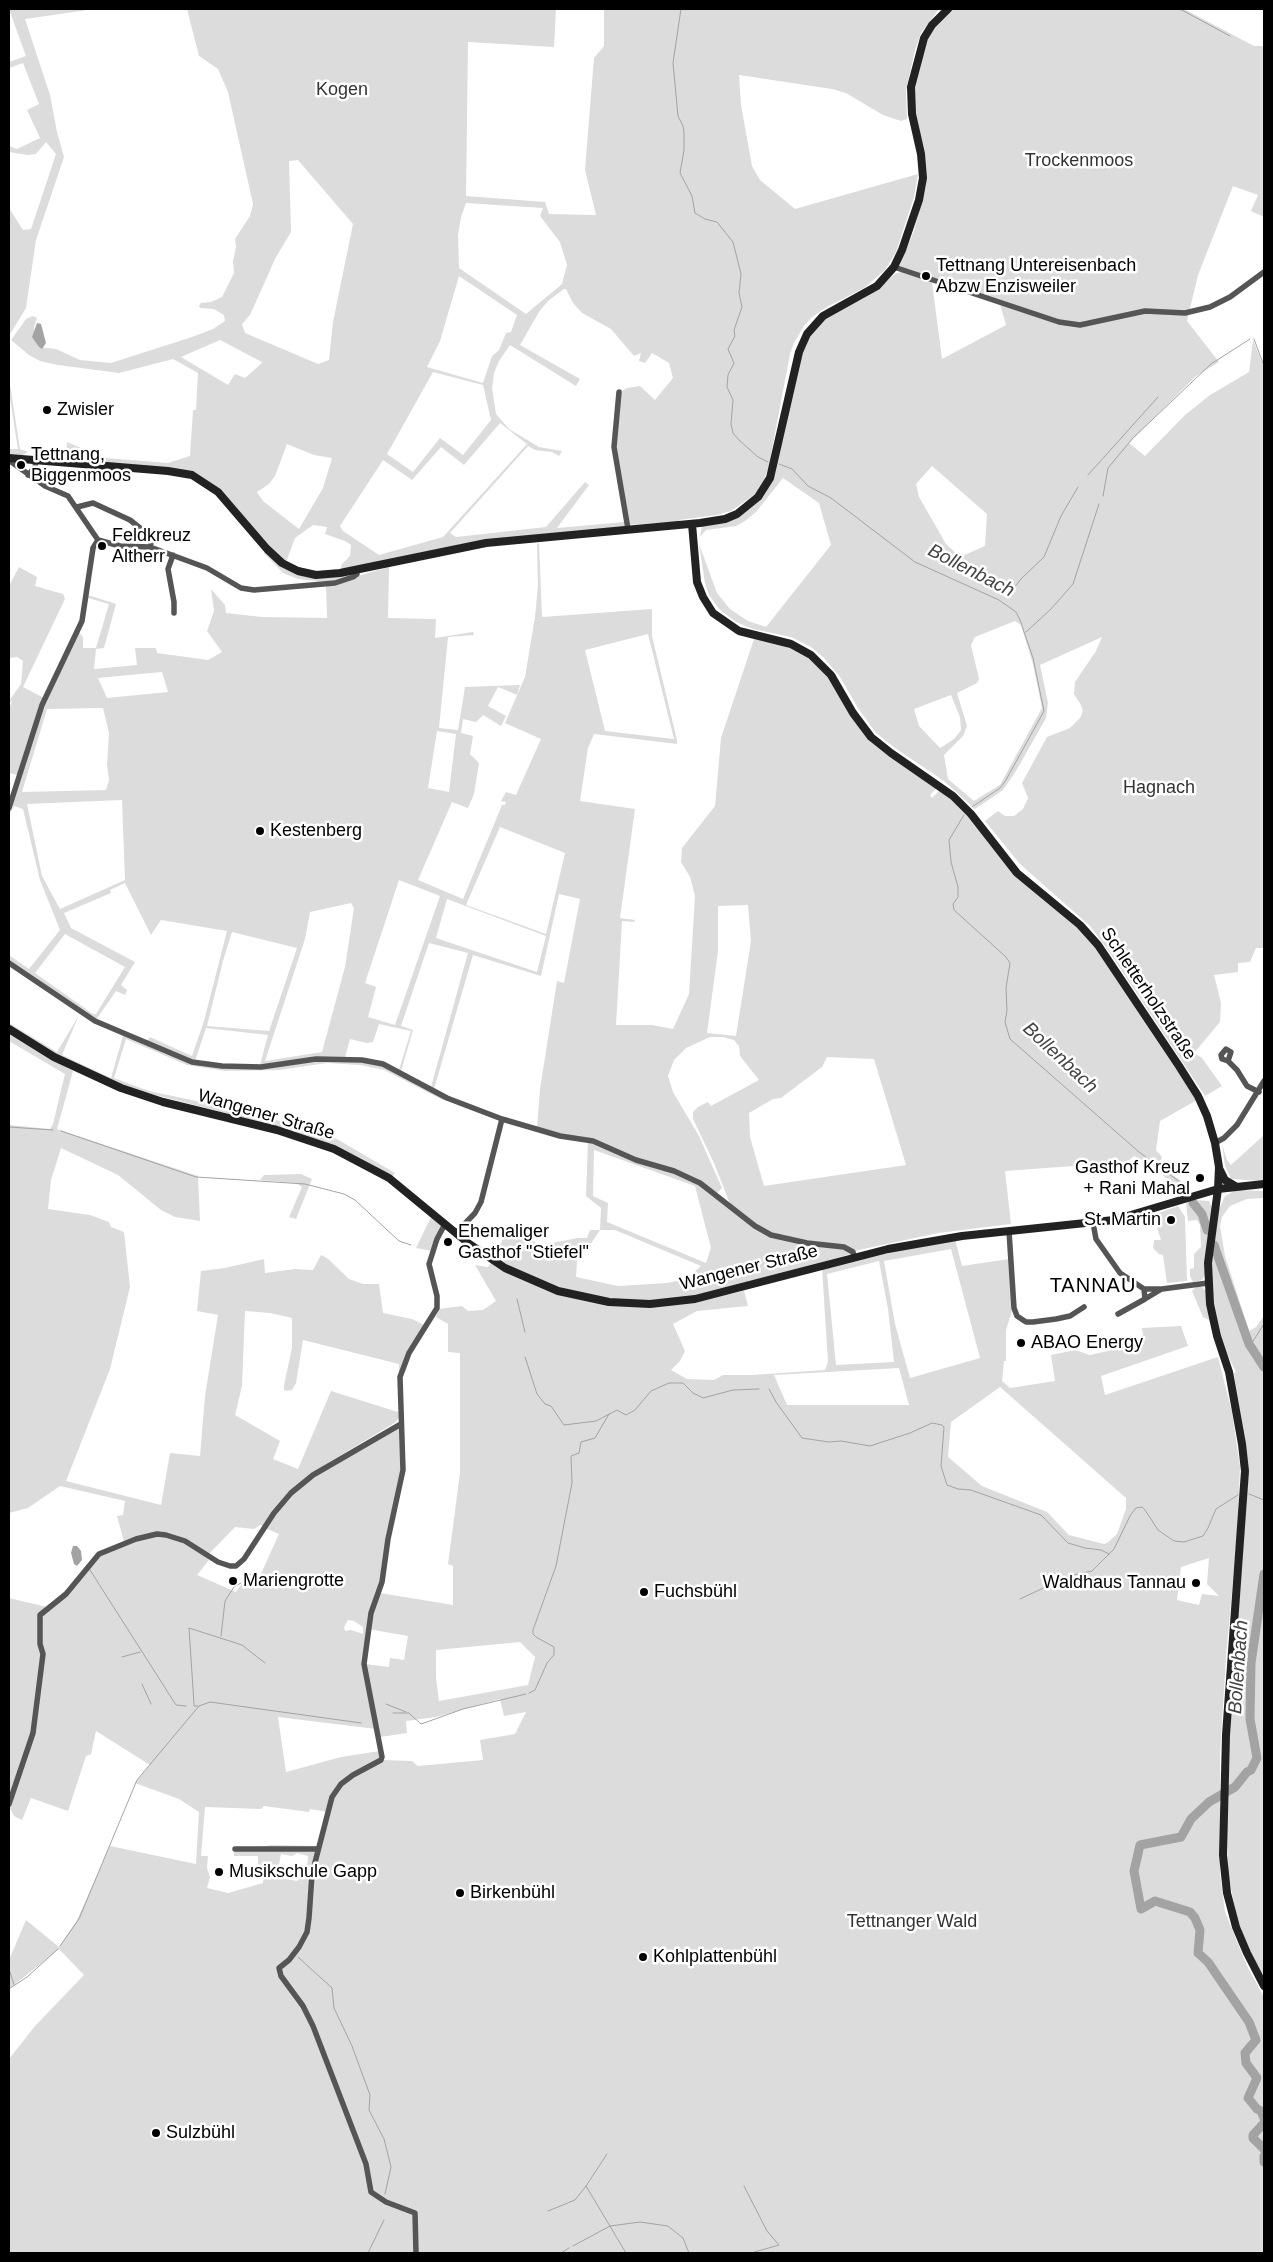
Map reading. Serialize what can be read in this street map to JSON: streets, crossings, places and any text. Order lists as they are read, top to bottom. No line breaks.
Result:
{"streets":{"main road":["Schletterholzstraße","Wangener Straße"]},"crossings":[["Schletterholzstraße","Wangener Straße"]],"districts":["TANNAU"],"water":["Bollenbach"],"parks":["Kogen","Trockenmoos","Hagnach","Tettnanger Wald"],"places":["Tettnang Untereisenbach Abzw Enzisweiler","Zwisler","Tettnang, Biggenmoos","Feldkreuz Altherr","Kestenberg","Gasthof Kreuz + Rani Mahal","St. Martin","Ehemaliger Gasthof \"Stiefel\"","ABAO Energy","Mariengrotte","Waldhaus Tannau","Fuchsbühl","Musikschule Gapp","Birkenbühl","Kohlplattenbühl","Sulzbühl"]}
